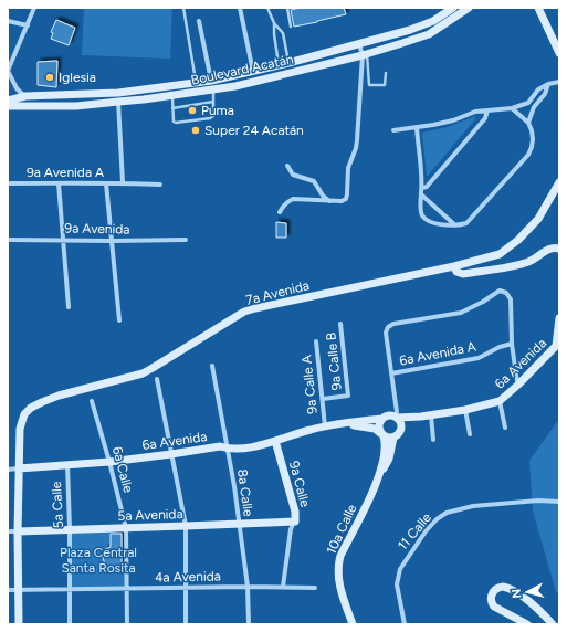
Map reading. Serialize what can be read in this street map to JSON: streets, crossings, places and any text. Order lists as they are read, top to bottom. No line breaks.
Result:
{"streets":{"street":["Boulevard Acatán","9a Avenida A","9a Avenida","7a Avenida","6a Avenida A","9a Calle B","6a Avenida","9a Calle A","6a Calle","9a Calle","8a Calle","5a Calle","5a Avenida","10a Calle","11 Calle","4a Avenida"]},"crossings":[["7a Avenida","6a Avenida"],["7a Avenida","5a Avenida"],["7a Avenida","4a Avenida"],["9a Calle B","9a Calle A"],["6a Avenida","9a Calle A"],["6a Avenida","6a Calle"],["6a Avenida","9a Calle"],["6a Avenida","8a Calle"],["6a Avenida","5a Calle"],["6a Avenida","10a Calle"],["6a Calle","5a Avenida"],["6a Calle","4a Avenida"],["9a Calle","5a Avenida"],["9a Calle","4a Avenida"],["8a Calle","5a Avenida"],["8a Calle","4a Avenida"],["5a Calle","5a Avenida"],["5a Calle","4a Avenida"]],"parks":["Plaza Central Santa Rosita"],"places":["Iglesia","Puma","Super 24 Acatán"],"north":"left"}
